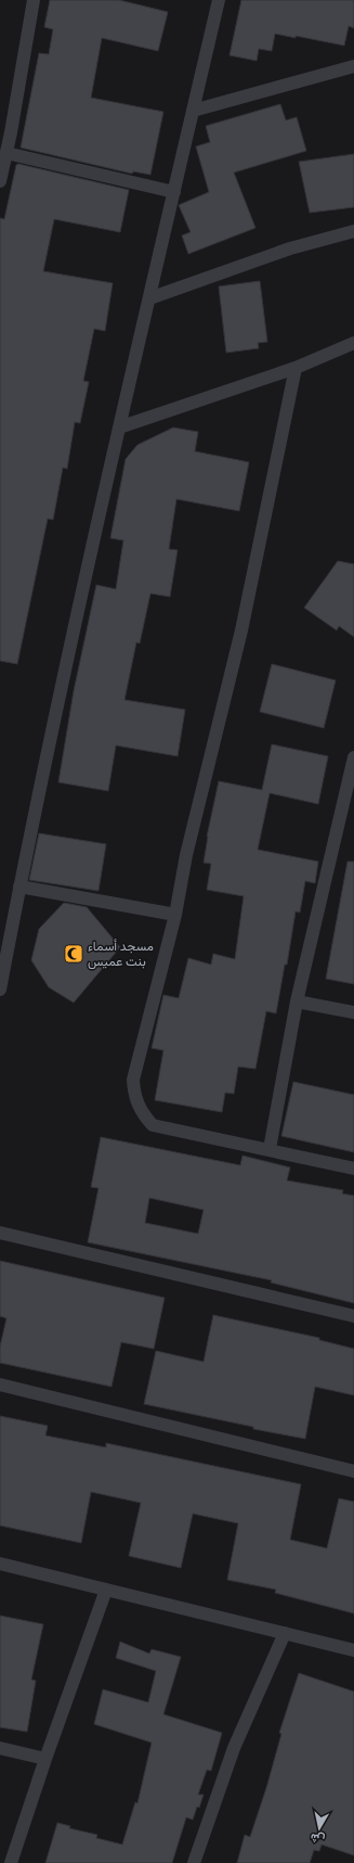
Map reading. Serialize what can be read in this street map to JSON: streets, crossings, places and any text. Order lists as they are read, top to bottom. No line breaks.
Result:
{"places":{"mosque":["مسجد أسماء بنت عميس"]},"north":"bottom"}
